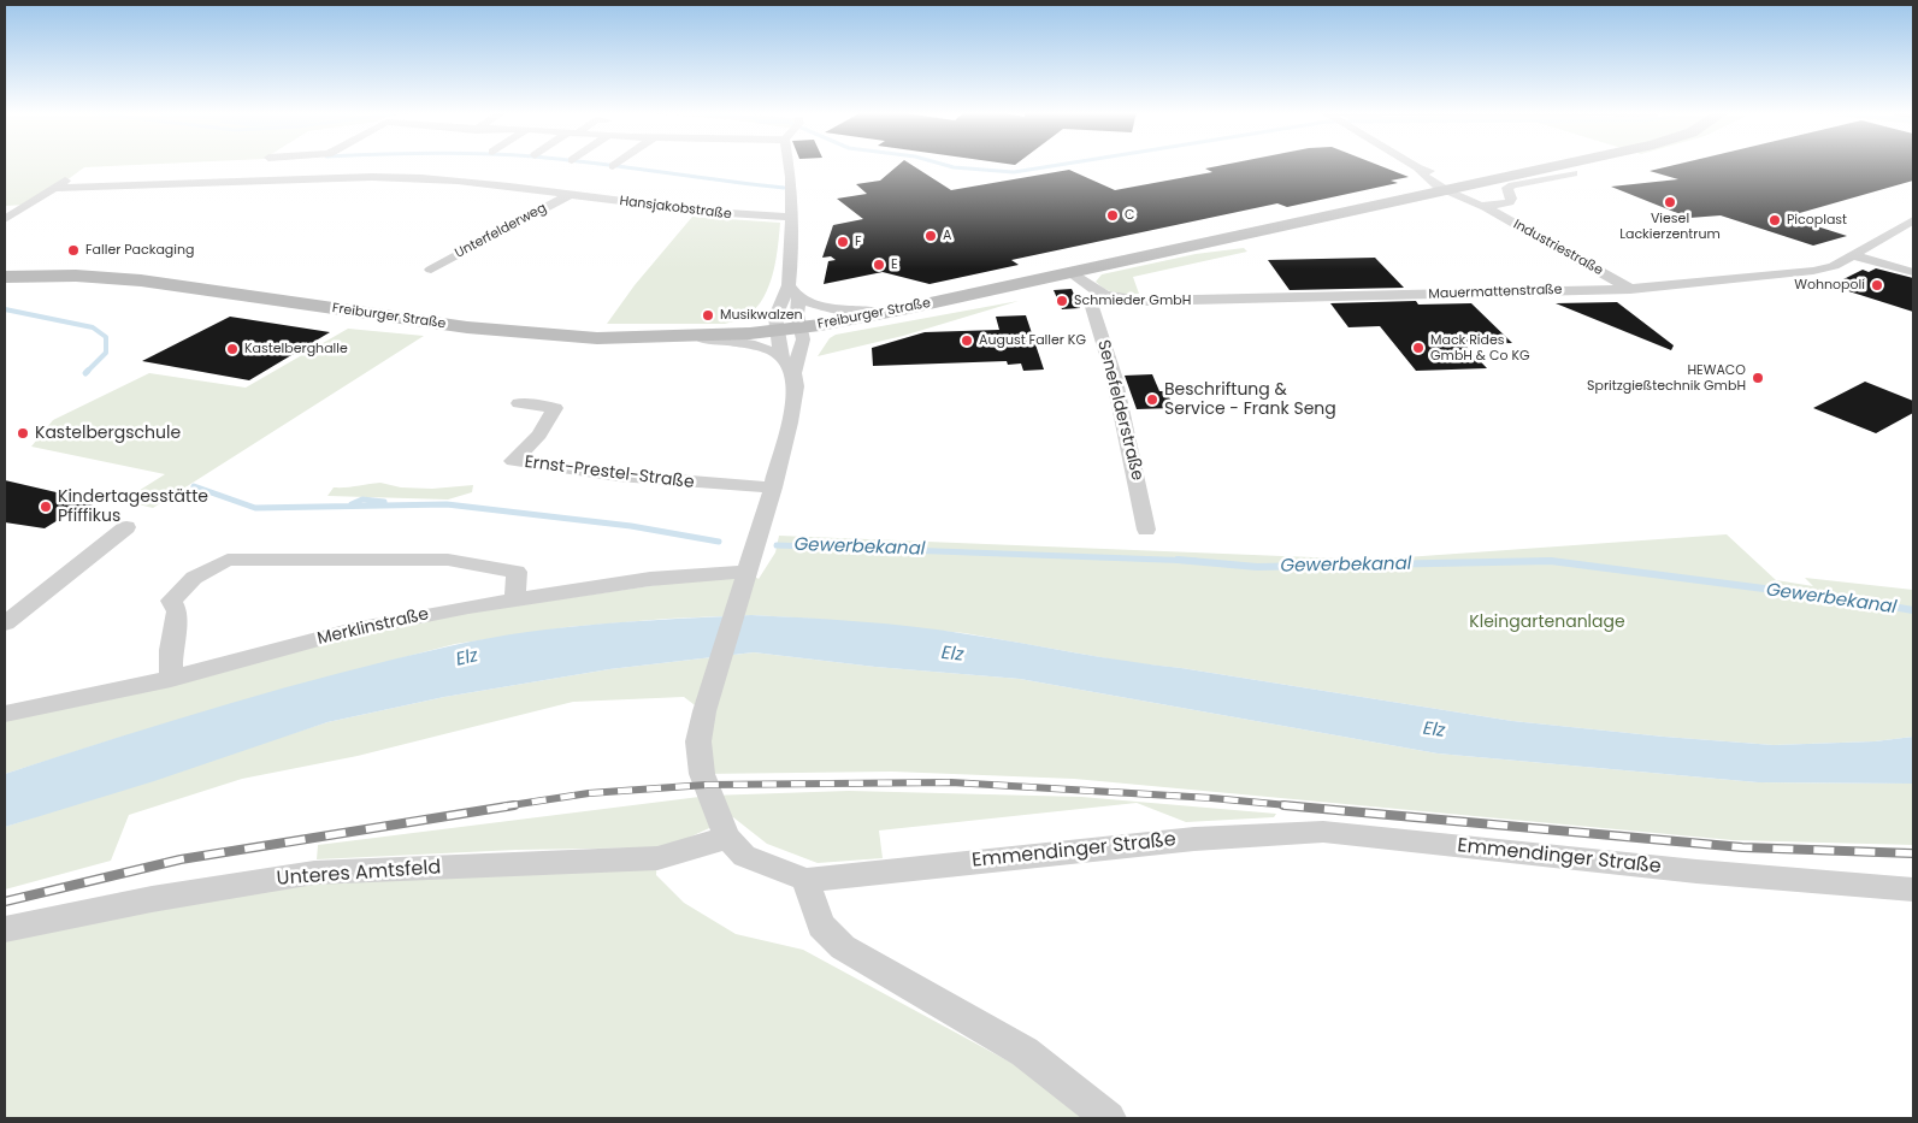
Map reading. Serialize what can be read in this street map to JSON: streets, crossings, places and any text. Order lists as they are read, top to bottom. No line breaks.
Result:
{"streets":{"street":["Hansjakobstraße","Unterfelderweg","Industriestraße","Mauermattenstraße","Freiburger Straße","Senefelderstraße","Ernst-Prestel-Straße","Merklinstraße","Emmendinger Straße","Unteres Amtsfeld"]},"crossings":[["Hansjakobstraße","Unterfelderweg"],["Industriestraße","Mauermattenstraße"],["Industriestraße","Freiburger Straße"],["Mauermattenstraße","Freiburger Straße"],["Mauermattenstraße","Senefelderstraße"],["Freiburger Straße","Emmendinger Straße"],["Ernst-Prestel-Straße","Emmendinger Straße"],["Merklinstraße","Emmendinger Straße"],["Emmendinger Straße","Unteres Amtsfeld"]],"water":["Gewerbekanal","Elz"],"parks":["Kleingartenanlage"],"places":["Viesel Lackierzentrum","C","Picoplast","A","F","Faller Packaging","E","Wohnopoli","Schmieder GmbH","Musikwalzen","August Faller KG","Mack Rides GmbH & Co KG","Kastelberghalle","HEWACO Spritzgießtechnik GmbH","Beschriftung & Service - Frank Seng","Kastelbergschule","Kindertagesstätte Pfiffikus"]}
